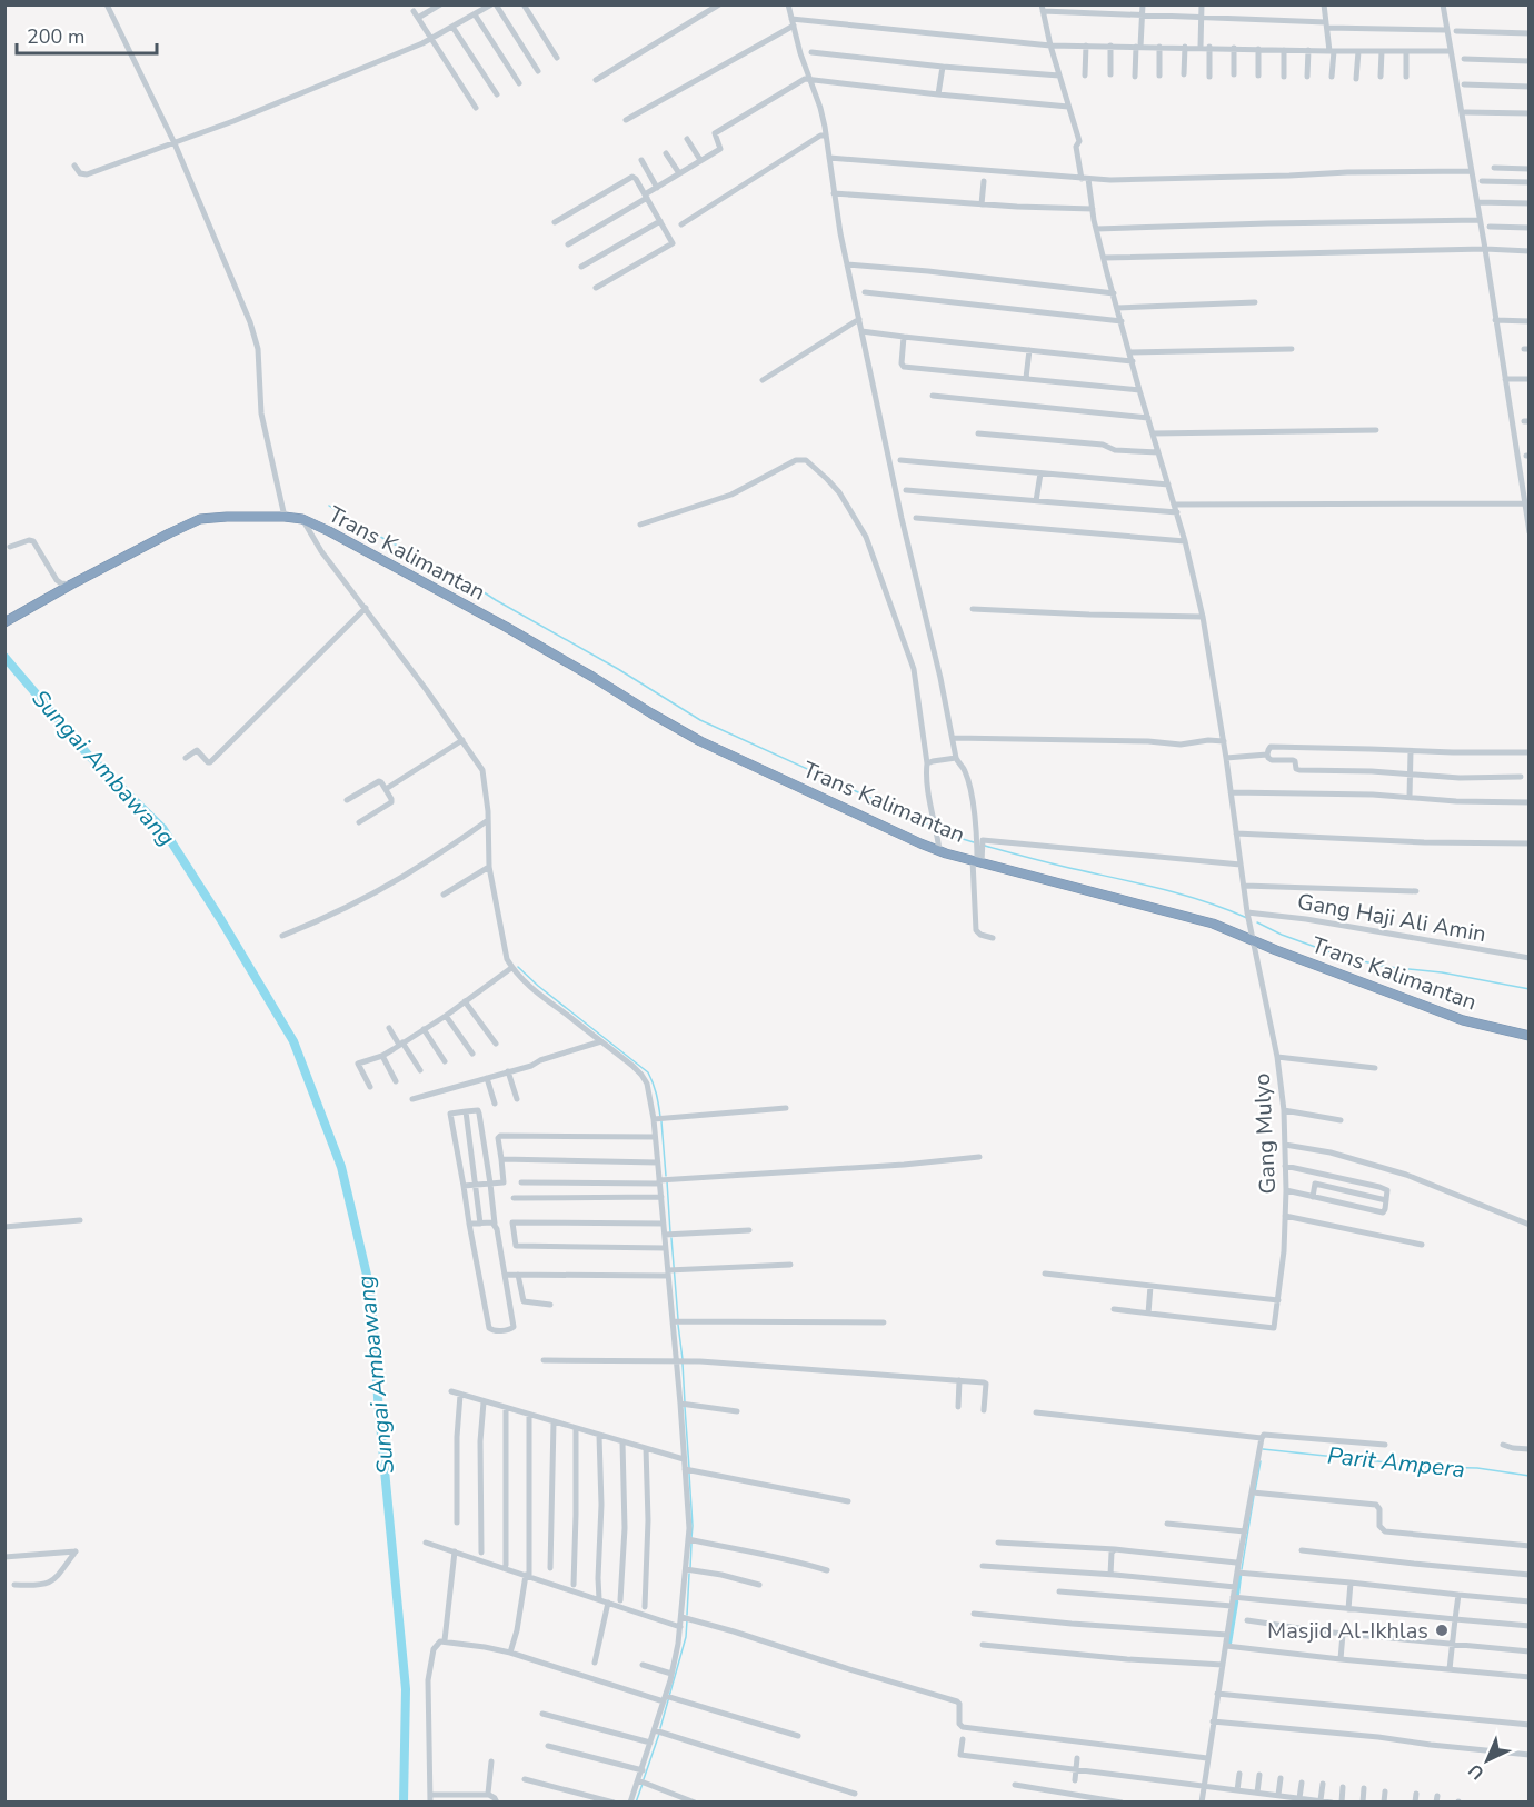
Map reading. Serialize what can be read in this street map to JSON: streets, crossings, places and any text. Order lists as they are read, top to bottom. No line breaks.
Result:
{"streets":{"highway":["Trans Kalimantan"],"street":["Gang Haji Ali Amin","Gang Mulyo"]},"crossings":[["Trans Kalimantan","Gang Mulyo"],["Gang Haji Ali Amin","Gang Mulyo"]],"water":["Sungai Ambawang","Parit Ampera"],"places":["Masjid Al-Ikhlas"],"scale_bar":"200 m","north":"bottom left"}
